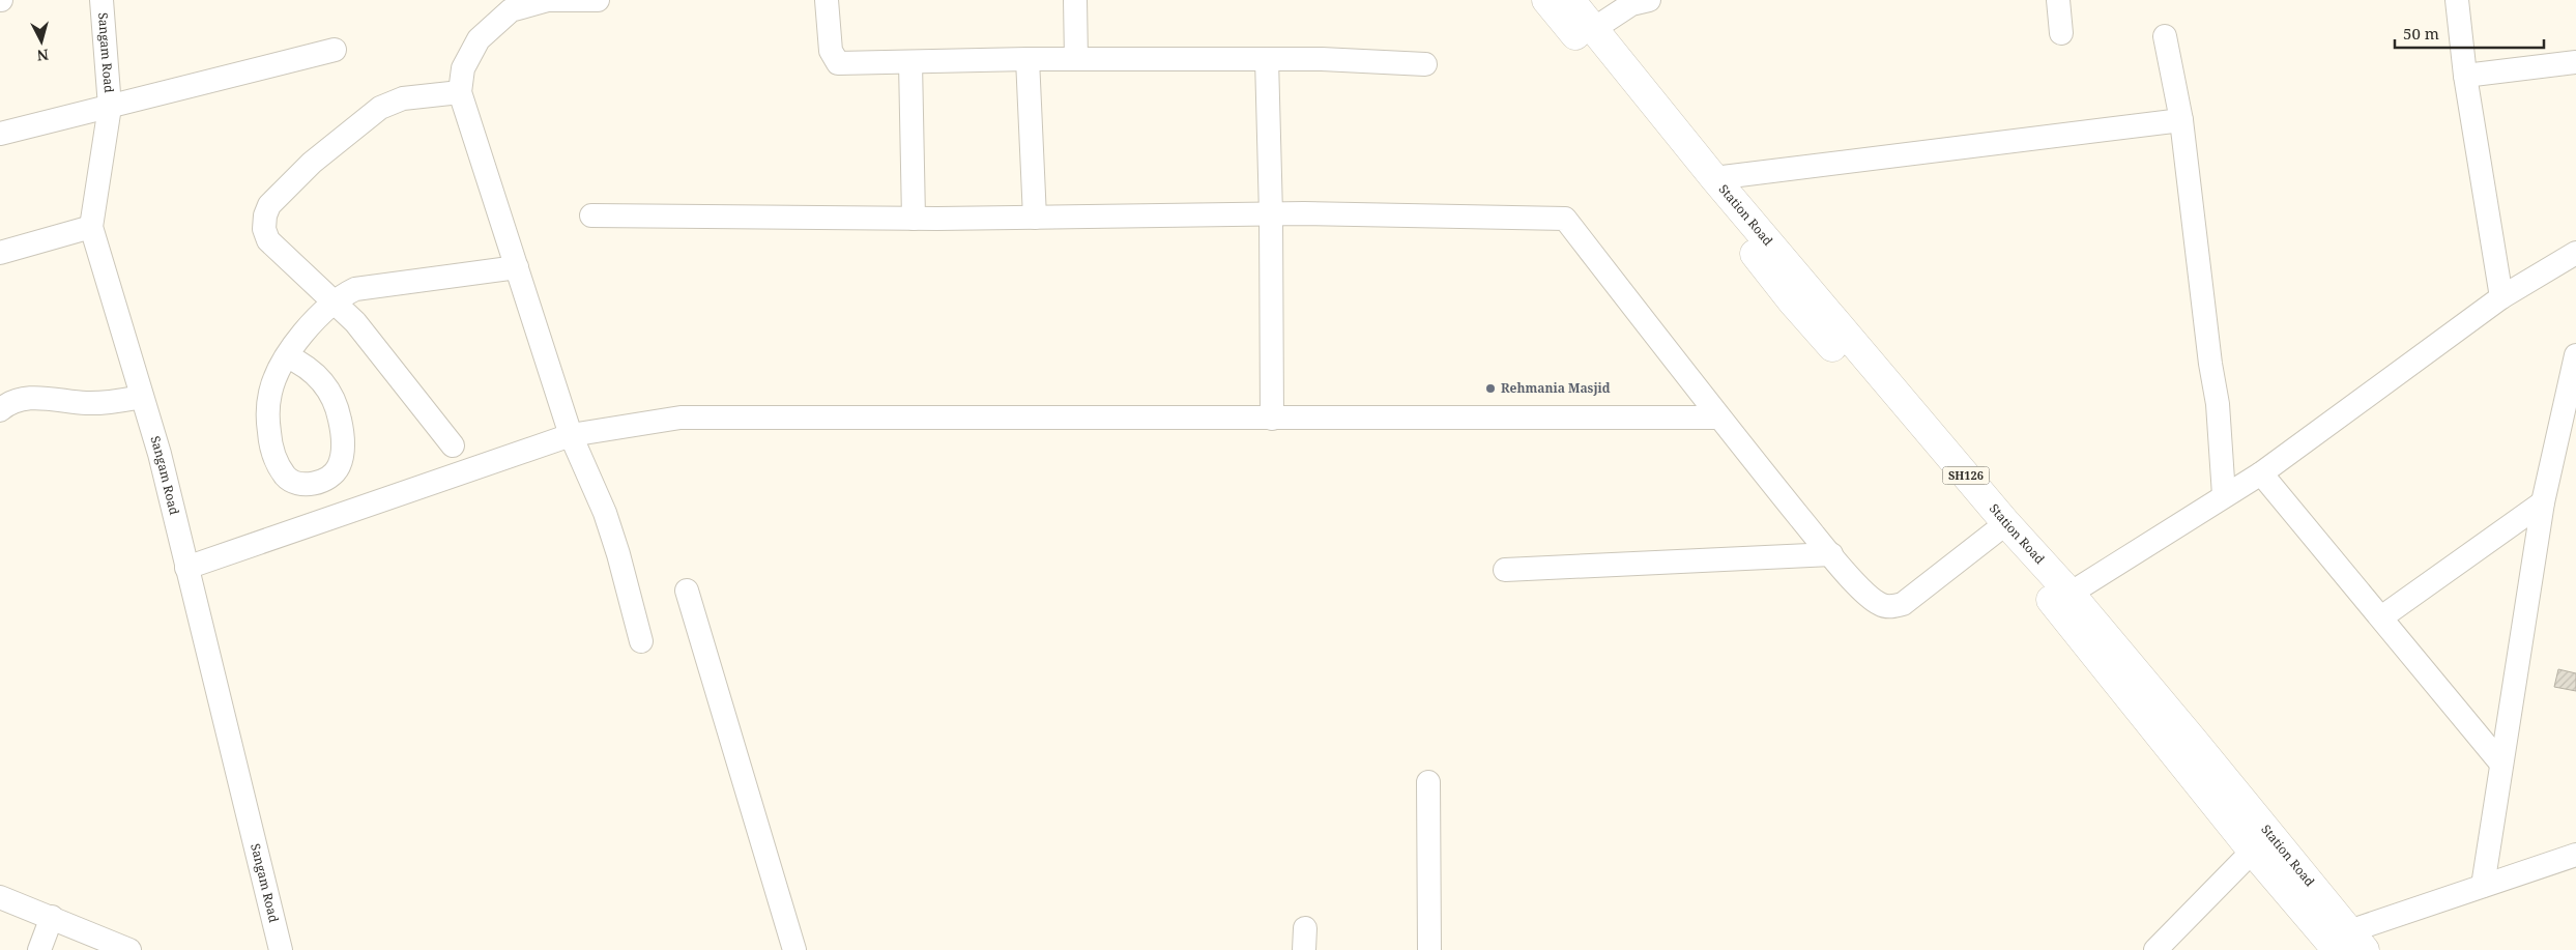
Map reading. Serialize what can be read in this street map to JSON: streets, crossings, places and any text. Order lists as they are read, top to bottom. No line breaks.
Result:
{"streets":{"main road":["Station Road","SH126"],"street":["Sangam Road"]},"places":["Rehmania Masjid"],"scale_bar":"50 m","north":"bottom"}
